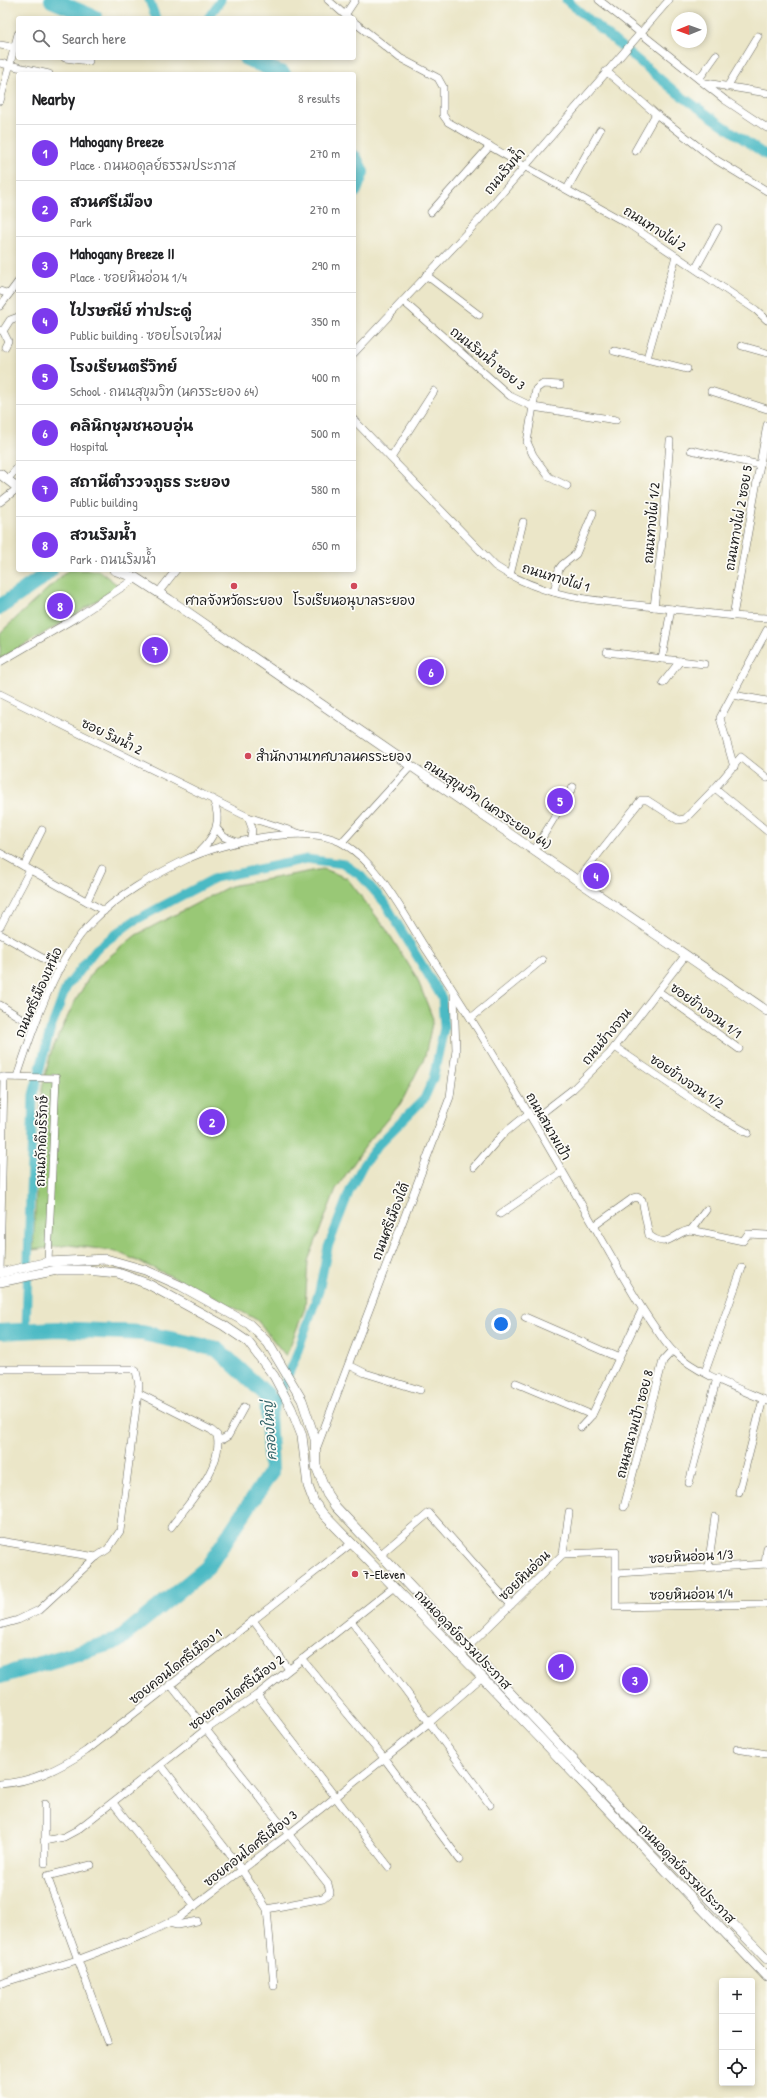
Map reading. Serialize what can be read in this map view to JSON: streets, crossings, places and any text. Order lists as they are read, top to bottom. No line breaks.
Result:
{"streets":{"street":["ถนนริมน้ำ","ถนนทางไผ่ 2","ถนนริมน้ำ ซอย 3","ถนนทางไผ่ 2 ซอย 5","ถนนทางไผ่ 1/2","ถนนทางไผ่ 1","ซอย ริมน้ำ 2","ถนนสุขุมวิท (นครระยอง 64)","ถนนศรีเมืองเหนือ","ซอยข้างจวน 1/1","ถนนข้างจวน","ซอยข้างจวน 1/2","ถนนสนามเป้า","ถนนภักดีบริรักษ์","ถนนศรีเมืองใต้","ถนนสนามเป้า ซอย 8","ซอยหินอ่อน 1/3","ซอยหินอ่อน","ซอยหินอ่อน 1/4","ถนนอดุลย์ธรรมประภาส","ซอยคอนโดศรีเมือง 1","ซอยคอนโดศรีเมือง 2","ซอยคอนโดศรีเมือง 3"]},"crossings":[["ถนนริมน้ำ","ถนนทางไผ่ 2"],["ถนนริมน้ำ","ถนนริมน้ำ ซอย 3"],["ถนนทางไผ่ 2 ซอย 5","ถนนทางไผ่ 1"],["ถนนทางไผ่ 1/2","ถนนทางไผ่ 1"],["ซอย ริมน้ำ 2","ถนนศรีเมืองเหนือ"],["ถนนสุขุมวิท (นครระยอง 64)","ถนนข้างจวน"],["ถนนศรีเมืองเหนือ","ถนนสนามเป้า"],["ถนนศรีเมืองเหนือ","ถนนภักดีบริรักษ์"],["ซอยข้างจวน 1/1","ถนนข้างจวน"],["ถนนข้างจวน","ซอยข้างจวน 1/2"],["ถนนข้างจวน","ถนนสนามเป้า"],["ถนนสนามเป้า","ถนนศรีเมืองใต้"],["ถนนสนามเป้า","ถนนสนามเป้า ซอย 8"],["ถนนภักดีบริรักษ์","ถนนอดุลย์ธรรมประภาส"],["ถนนศรีเมืองใต้","ถนนอดุลย์ธรรมประภาส"],["ซอยหินอ่อน 1/3","ซอยหินอ่อน"],["ซอยหินอ่อน","ซอยหินอ่อน 1/4"],["ซอยหินอ่อน","ถนนอดุลย์ธรรมประภาส"],["ถนนอดุลย์ธรรมประภาส","ซอยคอนโดศรีเมือง 1"],["ถนนอดุลย์ธรรมประภาส","ซอยคอนโดศรีเมือง 2"],["ถนนอดุลย์ธรรมประภาส","ซอยคอนโดศรีเมือง 3"]],"water":["คลองใหญ่"],"places":["ศาลจังหวัดระยอง","โรงเรียนอนุบาลระยอง","สำนักงานเทศบาลนครระยอง","7-Eleven"],"north":"left","page":{"search":"Search here","heading":["Nearby","8 results"],"list":[{"mark":"1","name":"Mahogany Breeze","note":"Place · ถนนอดุลย์ธรรมประภาส","value":"270 m"},{"mark":"2","name":"สวนศรีเมือง","note":"Park","value":"270 m"},{"mark":"3","name":"Mahogany Breeze II","note":"Place · ซอยหินอ่อน 1/4","value":"290 m"},{"mark":"4","name":"ไปรษณีย์ ท่าประดู่","note":"Public building · ซอยโรงเจใหม่","value":"350 m"},{"mark":"5","name":"โรงเรียนตรีวิทย์","note":"School · ถนนสุขุมวิท (นครระยอง 64)","value":"400 m"},{"mark":"6","name":"คลินิกชุมชนอบอุ่น","note":"Hospital","value":"500 m"},{"mark":"7","name":"สถานีตำรวจภูธร ระยอง","note":"Public building","value":"580 m"},{"mark":"8","name":"สวนริมน้ำ","note":"Park · ถนนริมน้ำ","value":"650 m"}],"pins":["8","7","6","5","4","2","1","3"],"map_buttons":["+","−"]}}
